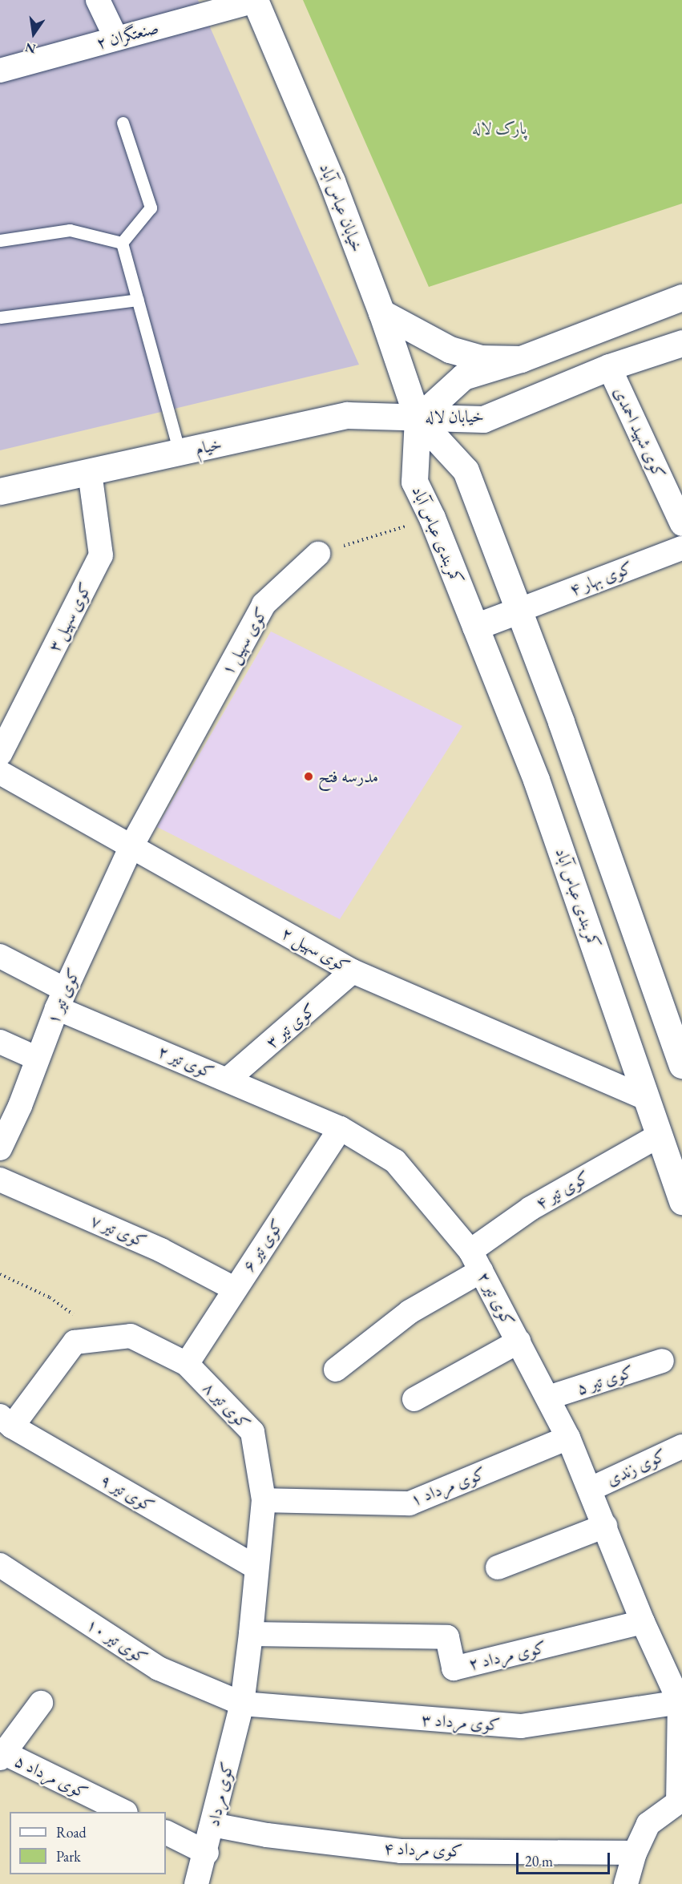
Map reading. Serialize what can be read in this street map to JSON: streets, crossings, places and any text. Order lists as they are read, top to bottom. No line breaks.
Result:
{"streets":{"main road":["خیابان عباس آباد","خیابان لاله","خیام","کمربندی عباس آباد"],"street":["۲ صنعتگران","کوی شهید احمدی","کوی بهار ۴","کوی سهیل ۳","کوی سهیل ۱","کوی سهیل ۲","کوی تیر ۱","کوی تیر ۳","کوی تیر ۲","کوی تیر ۴","کوی تیر ۷","کوی تیر ۶","کوی تیر ۵","کوی تیر ۸","کوی زندی","کوی مرداد ۱","کوی تیر ۹","کوی تیر ۱۰","کوی مرداد ۲","کوی مرداد ۳","کوی مرداد ۵","کوی مرداد","کوی مرداد ۴"]},"crossings":[["۲ صنعتگران","خیابان عباس آباد"],["خیابان عباس آباد","خیابان لاله"],["خیابان عباس آباد","خیام"],["خیابان عباس آباد","کمربندی عباس آباد"],["خیابان لاله","کوی شهید احمدی"],["خیابان لاله","خیام"],["خیابان لاله","کمربندی عباس آباد"],["خیام","کمربندی عباس آباد"],["خیام","کوی سهیل ۳"],["کمربندی عباس آباد","کوی سهیل ۲"],["کمربندی عباس آباد","کوی تیر ۴"],["کوی سهیل ۱","کوی سهیل ۲"],["کوی سهیل ۱","کوی تیر ۱"],["کوی سهیل ۲","کوی تیر ۱"],["کوی سهیل ۲","کوی تیر ۳"],["کوی تیر ۱","کوی تیر ۲"],["کوی تیر ۳","کوی تیر ۲"],["کوی تیر ۲","کوی تیر ۴"],["کوی تیر ۲","کوی تیر ۶"],["کوی تیر ۲","کوی تیر ۵"],["کوی تیر ۲","کوی زندی"],["کوی تیر ۲","کوی مرداد ۱"],["کوی تیر ۲","کوی مرداد ۲"],["کوی تیر ۲","کوی مرداد ۳"],["کوی تیر ۲","کوی مرداد ۴"],["کوی تیر ۷","کوی تیر ۶"],["کوی تیر ۶","کوی تیر ۸"],["کوی تیر ۸","کوی مرداد ۱"],["کوی تیر ۸","کوی تیر ۹"],["کوی تیر ۸","کوی تیر ۱۰"],["کوی تیر ۸","کوی مرداد ۲"],["کوی تیر ۸","کوی مرداد ۳"],["کوی تیر ۸","کوی مرداد"],["کوی تیر ۱۰","کوی مرداد ۳"],["کوی تیر ۱۰","کوی مرداد"],["کوی مرداد ۳","کوی مرداد"],["کوی مرداد","کوی مرداد ۴"]],"parks":["پارک لاله"],"places":["مدرسه فتح"],"legend":["Road","Park"],"scale_bar":"20 m","north":"bottom"}
